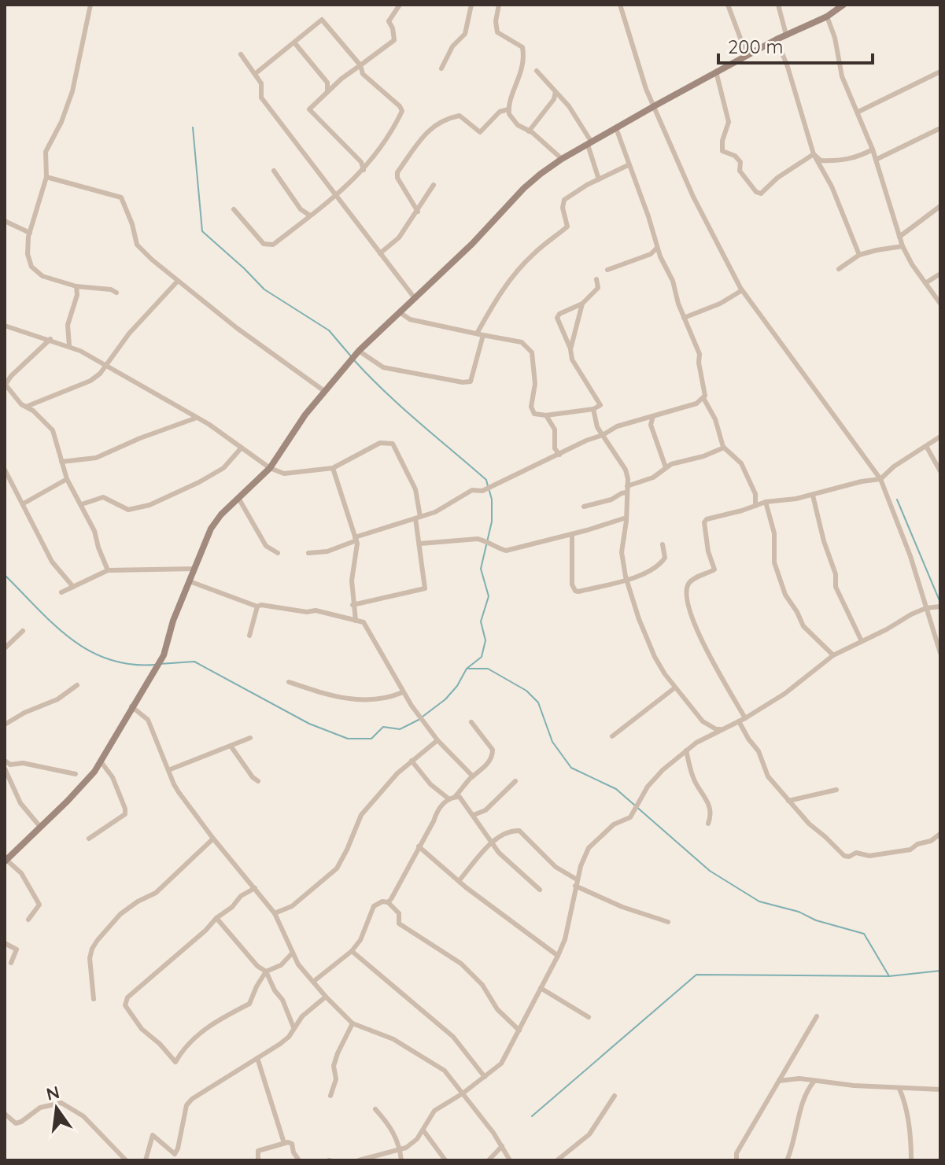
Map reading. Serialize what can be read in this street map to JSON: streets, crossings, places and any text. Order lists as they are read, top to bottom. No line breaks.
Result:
{"scale_bar":"200 m","north":"top"}
